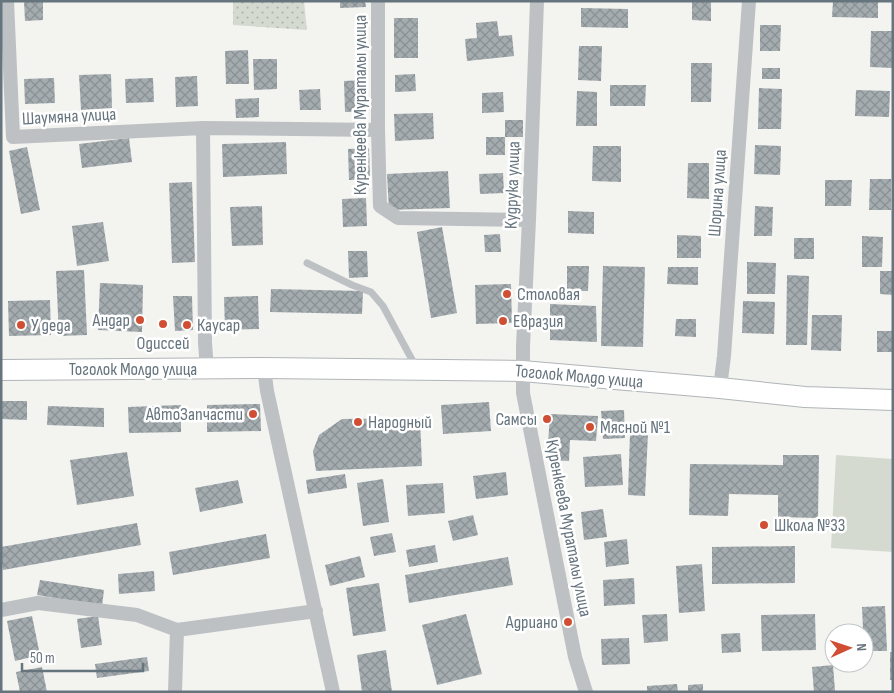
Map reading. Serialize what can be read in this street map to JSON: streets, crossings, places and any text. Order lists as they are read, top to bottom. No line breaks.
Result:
{"streets":{"main road":["Тоголок Молдо улица"],"street":["Куренкеева Мураталы улица","Шаумяна улица","Кудрука улица","Шорина улица"]},"crossings":[["Куренкеева Мураталы улица","Шаумяна улица"],["Куренкеева Мураталы улица","Кудрука улица"],["Куренкеева Мураталы улица","Тоголок Молдо улица"],["Кудрука улица","Тоголок Молдо улица"],["Шорина улица","Тоголок Молдо улица"]],"places":["Столовая","Андар","Евразия","Одиссей","У деда","Каусар","АвтоЗапчасти","Самсы","Народный","Мясной №1","Школа №33","Адриано"],"scale_bar":"50 m","north":"right"}
